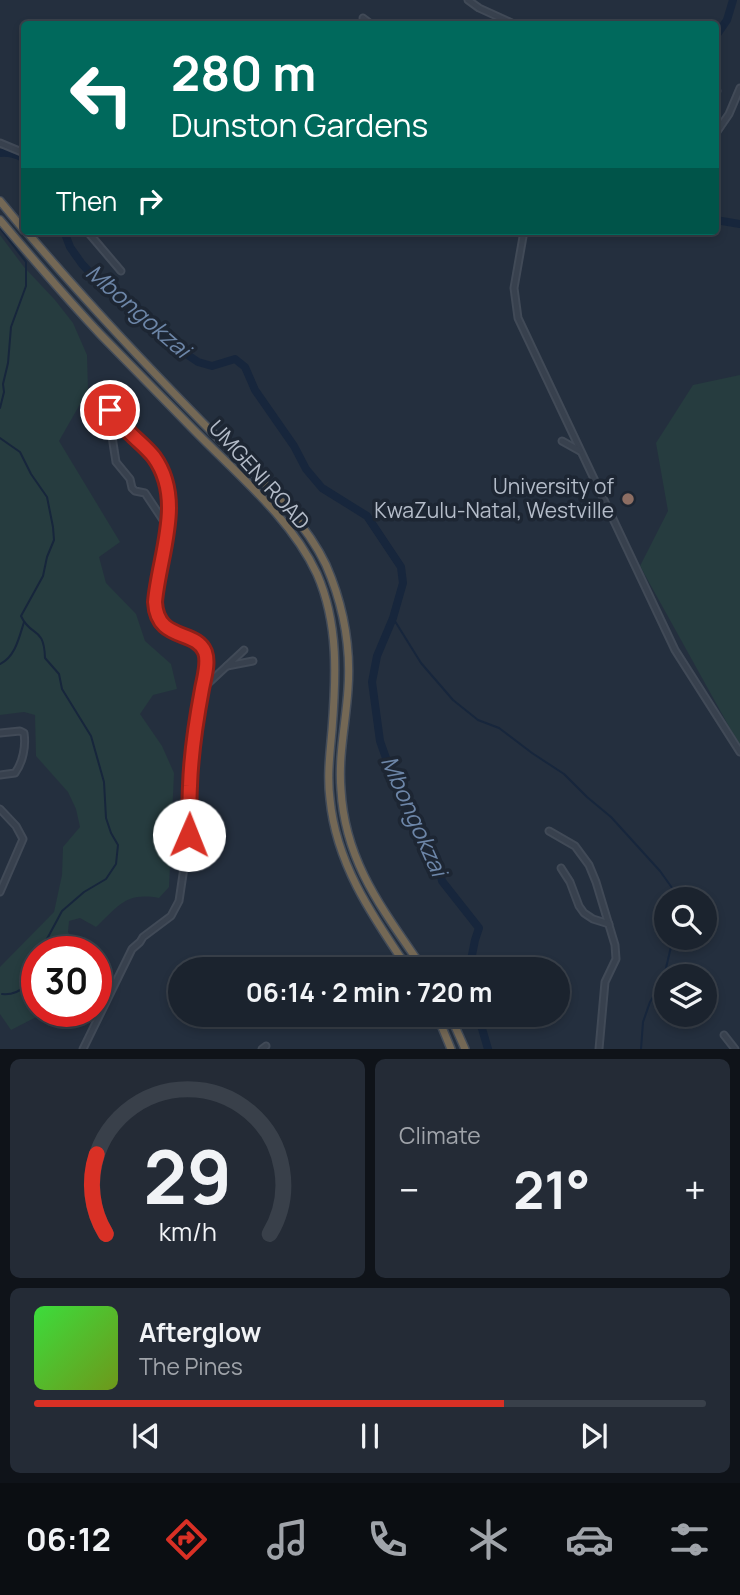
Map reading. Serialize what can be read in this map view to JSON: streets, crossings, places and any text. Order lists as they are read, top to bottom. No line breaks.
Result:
{"streets":{"highway":["UMGENI ROAD"]},"water":["Mbongokzai"],"places":["University of KwaZulu-Natal, Westville"],"page":{"turn":["280 m","Dunston Gardens"],"then":"Then","limit":"30","trip":"06:14 · 2 min · 720 m","tile":"Climate","heat":["−","21°","+"],"song":["Afterglow","The Pines"],"tabs":"06:12","gauge":["29","km/h"]}}
